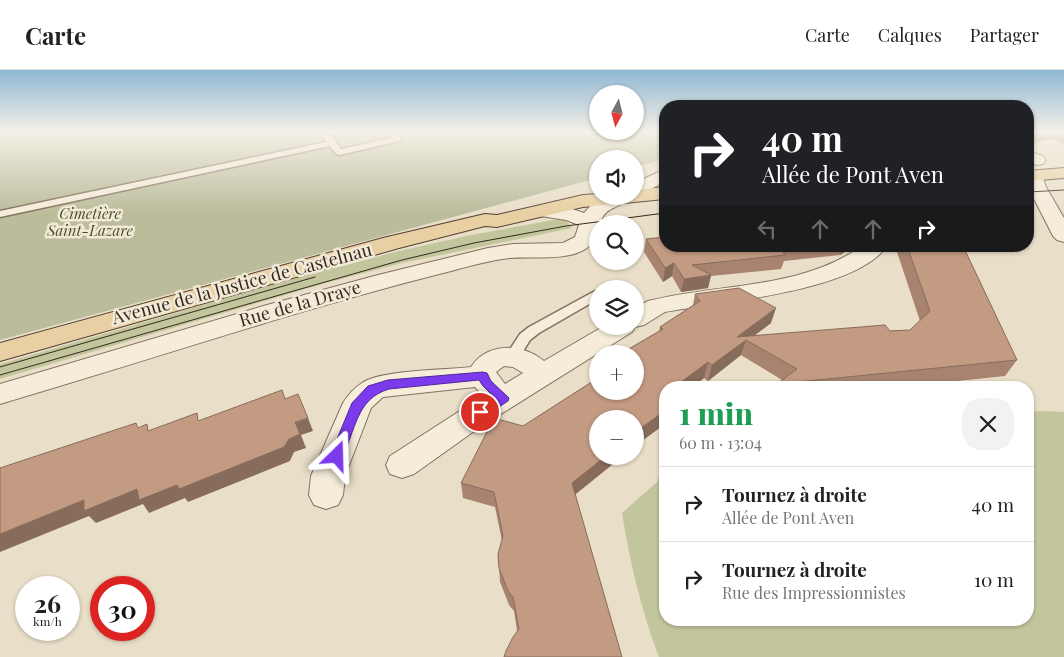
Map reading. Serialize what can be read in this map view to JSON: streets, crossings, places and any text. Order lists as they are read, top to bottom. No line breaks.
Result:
{"streets":{"main road":["Avenue de la Justice de Castelnau"],"street":["Rue de la Draye"]},"parks":["Cimetière Saint-Lazare"],"north":"bottom","page":{"header":"Carte","nav":["Carte","Calques","Partager"],"map_buttons":["+","−"],"turn":["40 m","Allée de Pont Aven"],"heading":["1 min","60 m · 13:04"],"list":[{"name":"Tournez à droite","note":"Allée de Pont Aven","value":"40 m"},{"name":"Tournez à droite","note":"Rue des Impressionnistes","value":"10 m"}],"speed":"26 km/h","limit":"30"}}
